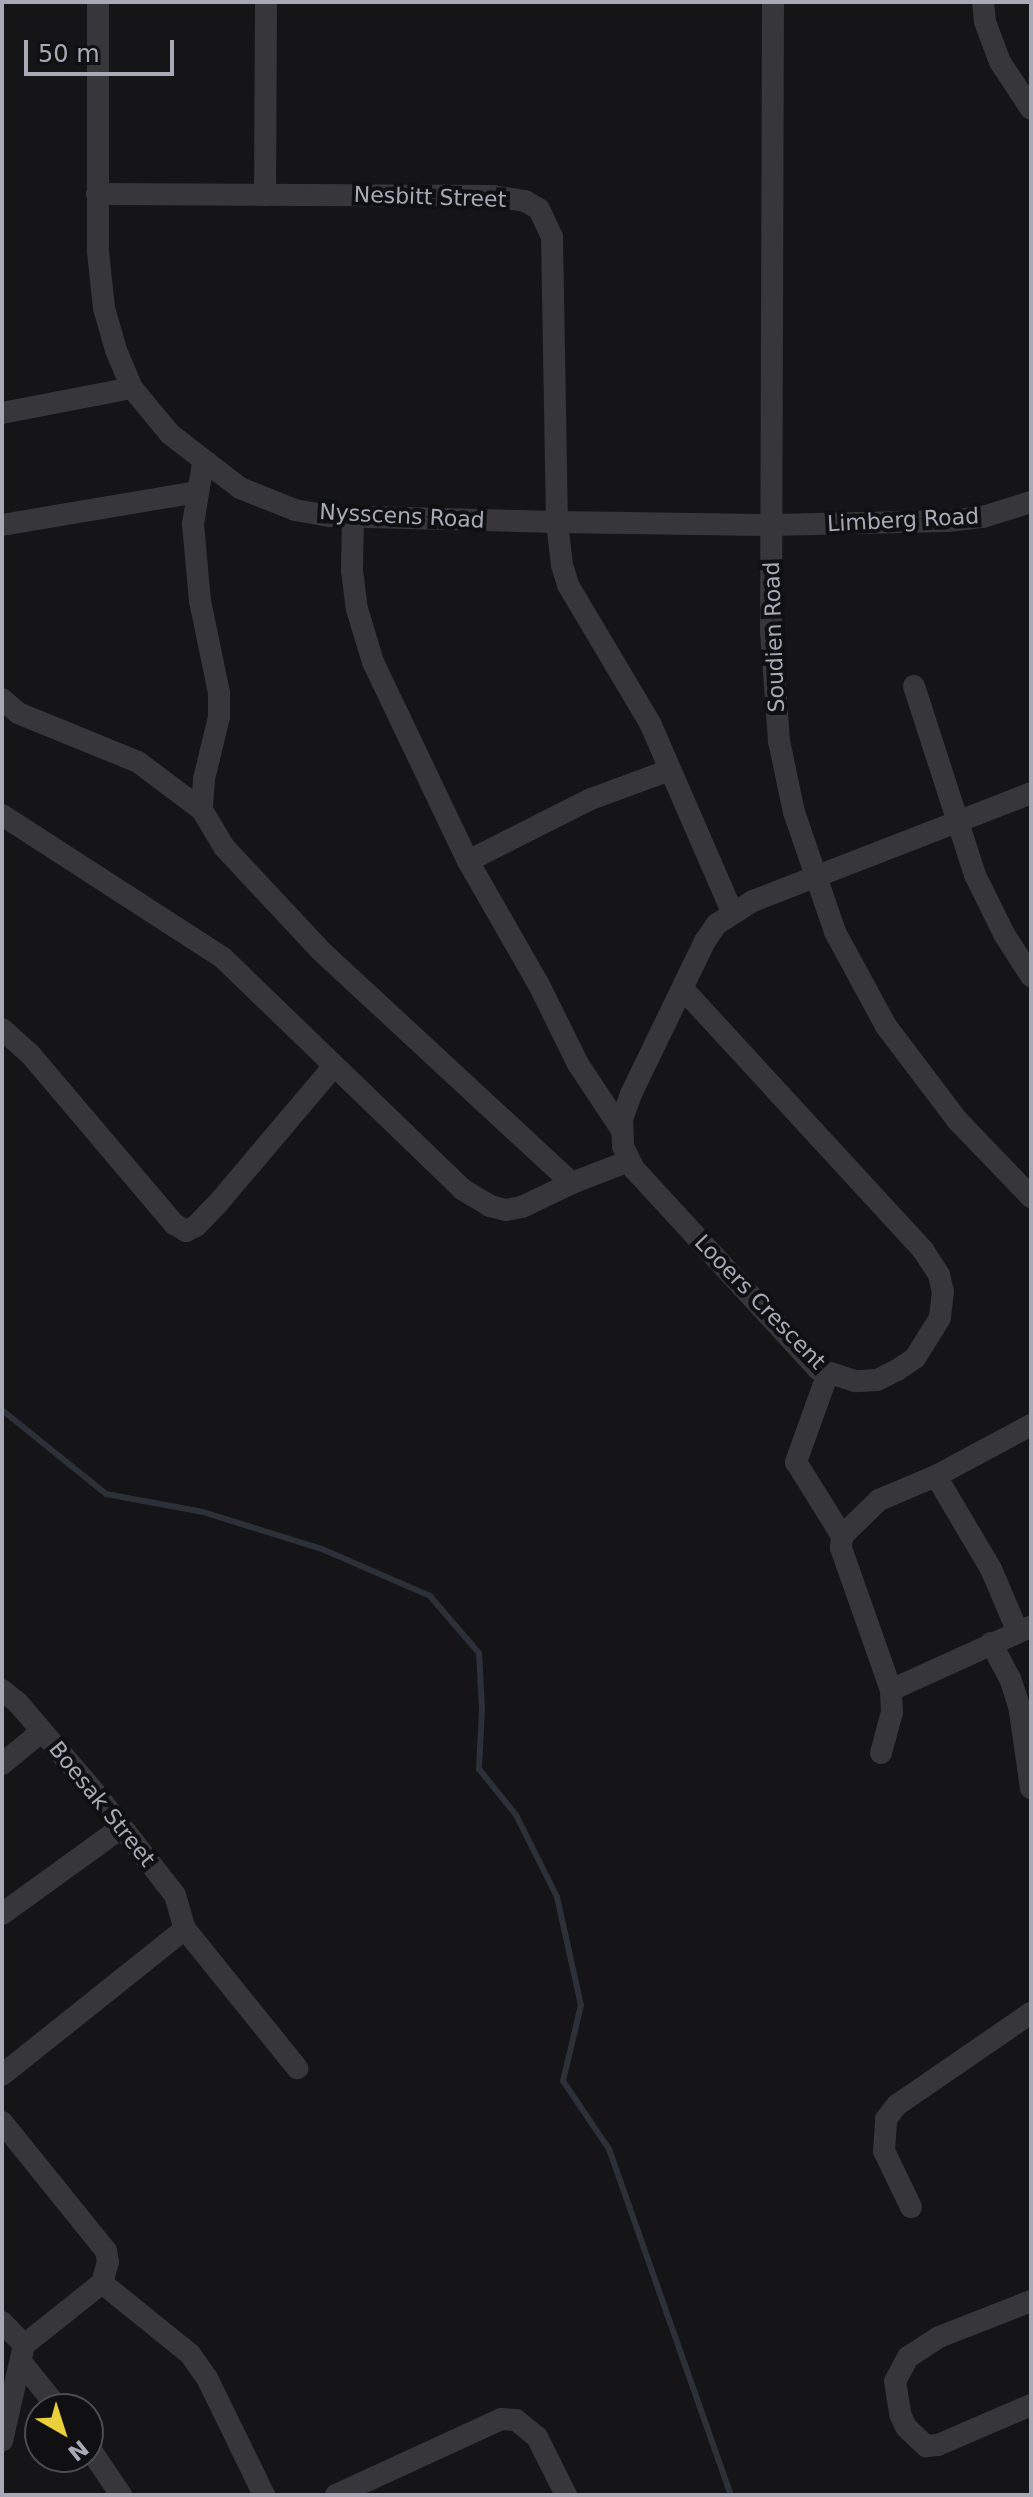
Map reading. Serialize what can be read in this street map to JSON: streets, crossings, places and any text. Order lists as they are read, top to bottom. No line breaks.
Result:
{"streets":{"street":["Nesbitt Street","Nysscens Road","Limberg Road","Soudien Road","Looers Crescent","Boesak Street"]},"crossings":[["Nesbitt Street","Nysscens Road"],["Nysscens Road","Limberg Road"],["Nysscens Road","Soudien Road"],["Limberg Road","Soudien Road"]],"scale_bar":"50 m","north":"bottom right"}
